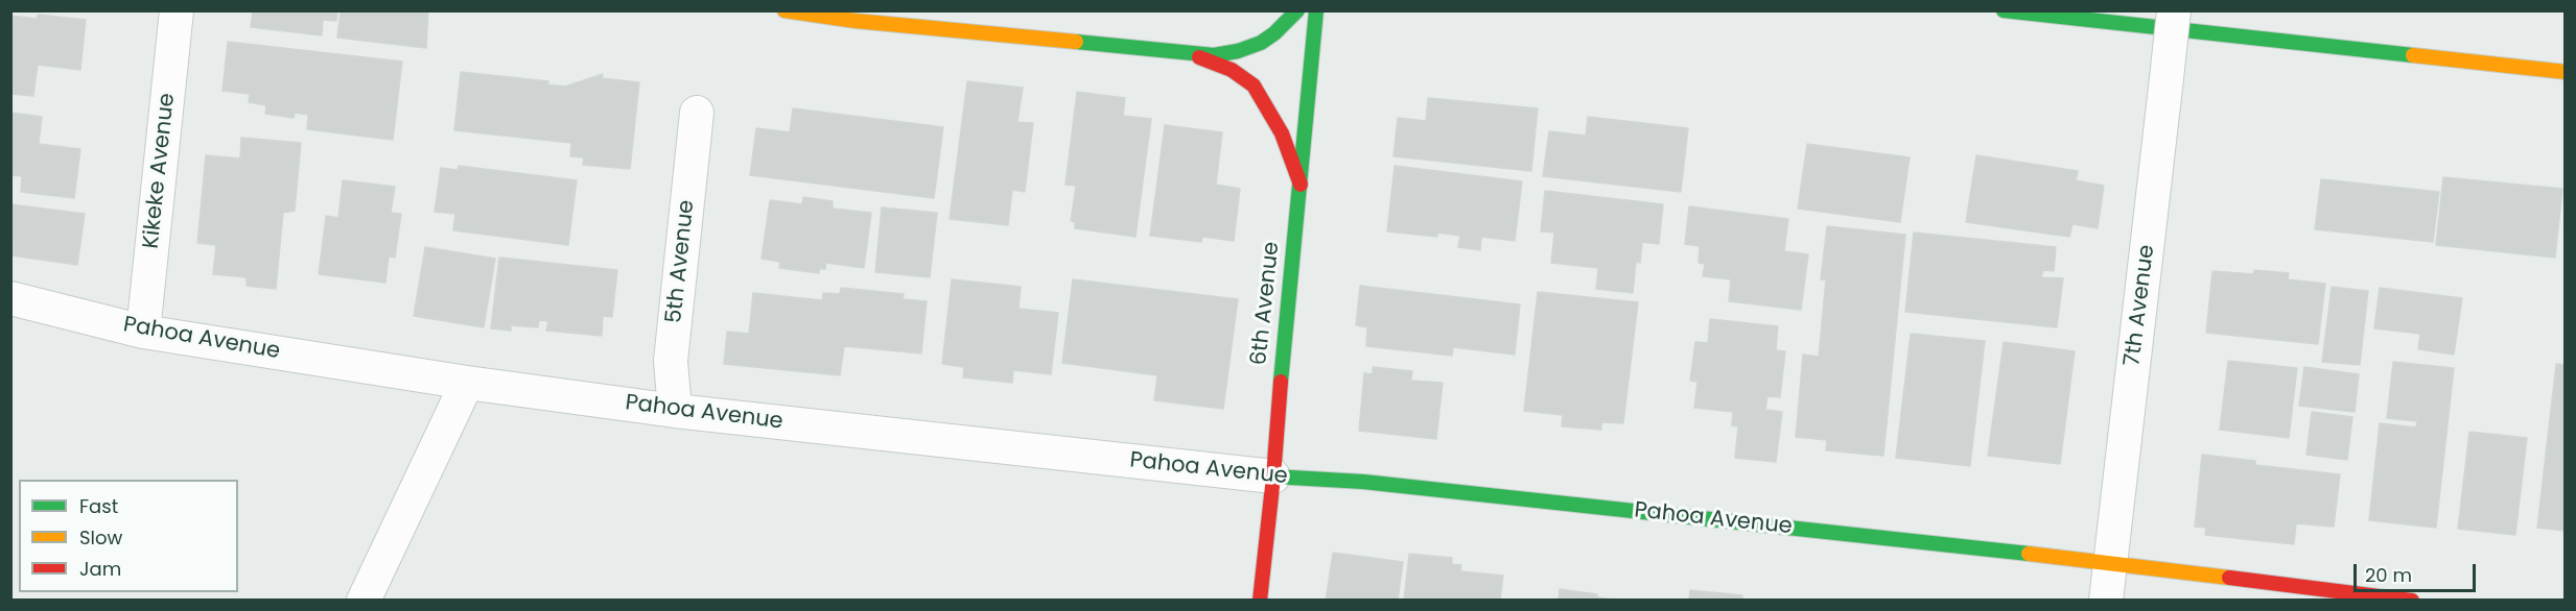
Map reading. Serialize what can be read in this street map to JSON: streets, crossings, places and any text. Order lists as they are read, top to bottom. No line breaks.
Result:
{"streets":{"main road":["6th Avenue","Pahoa Avenue"],"street":["Kikeke Avenue","5th Avenue","7th Avenue"]},"crossings":[["Kikeke Avenue","Pahoa Avenue"],["5th Avenue","Pahoa Avenue"],["6th Avenue","Pahoa Avenue"],["7th Avenue","Pahoa Avenue"]],"legend":["Fast","Slow","Jam"],"scale_bar":"20 m"}
